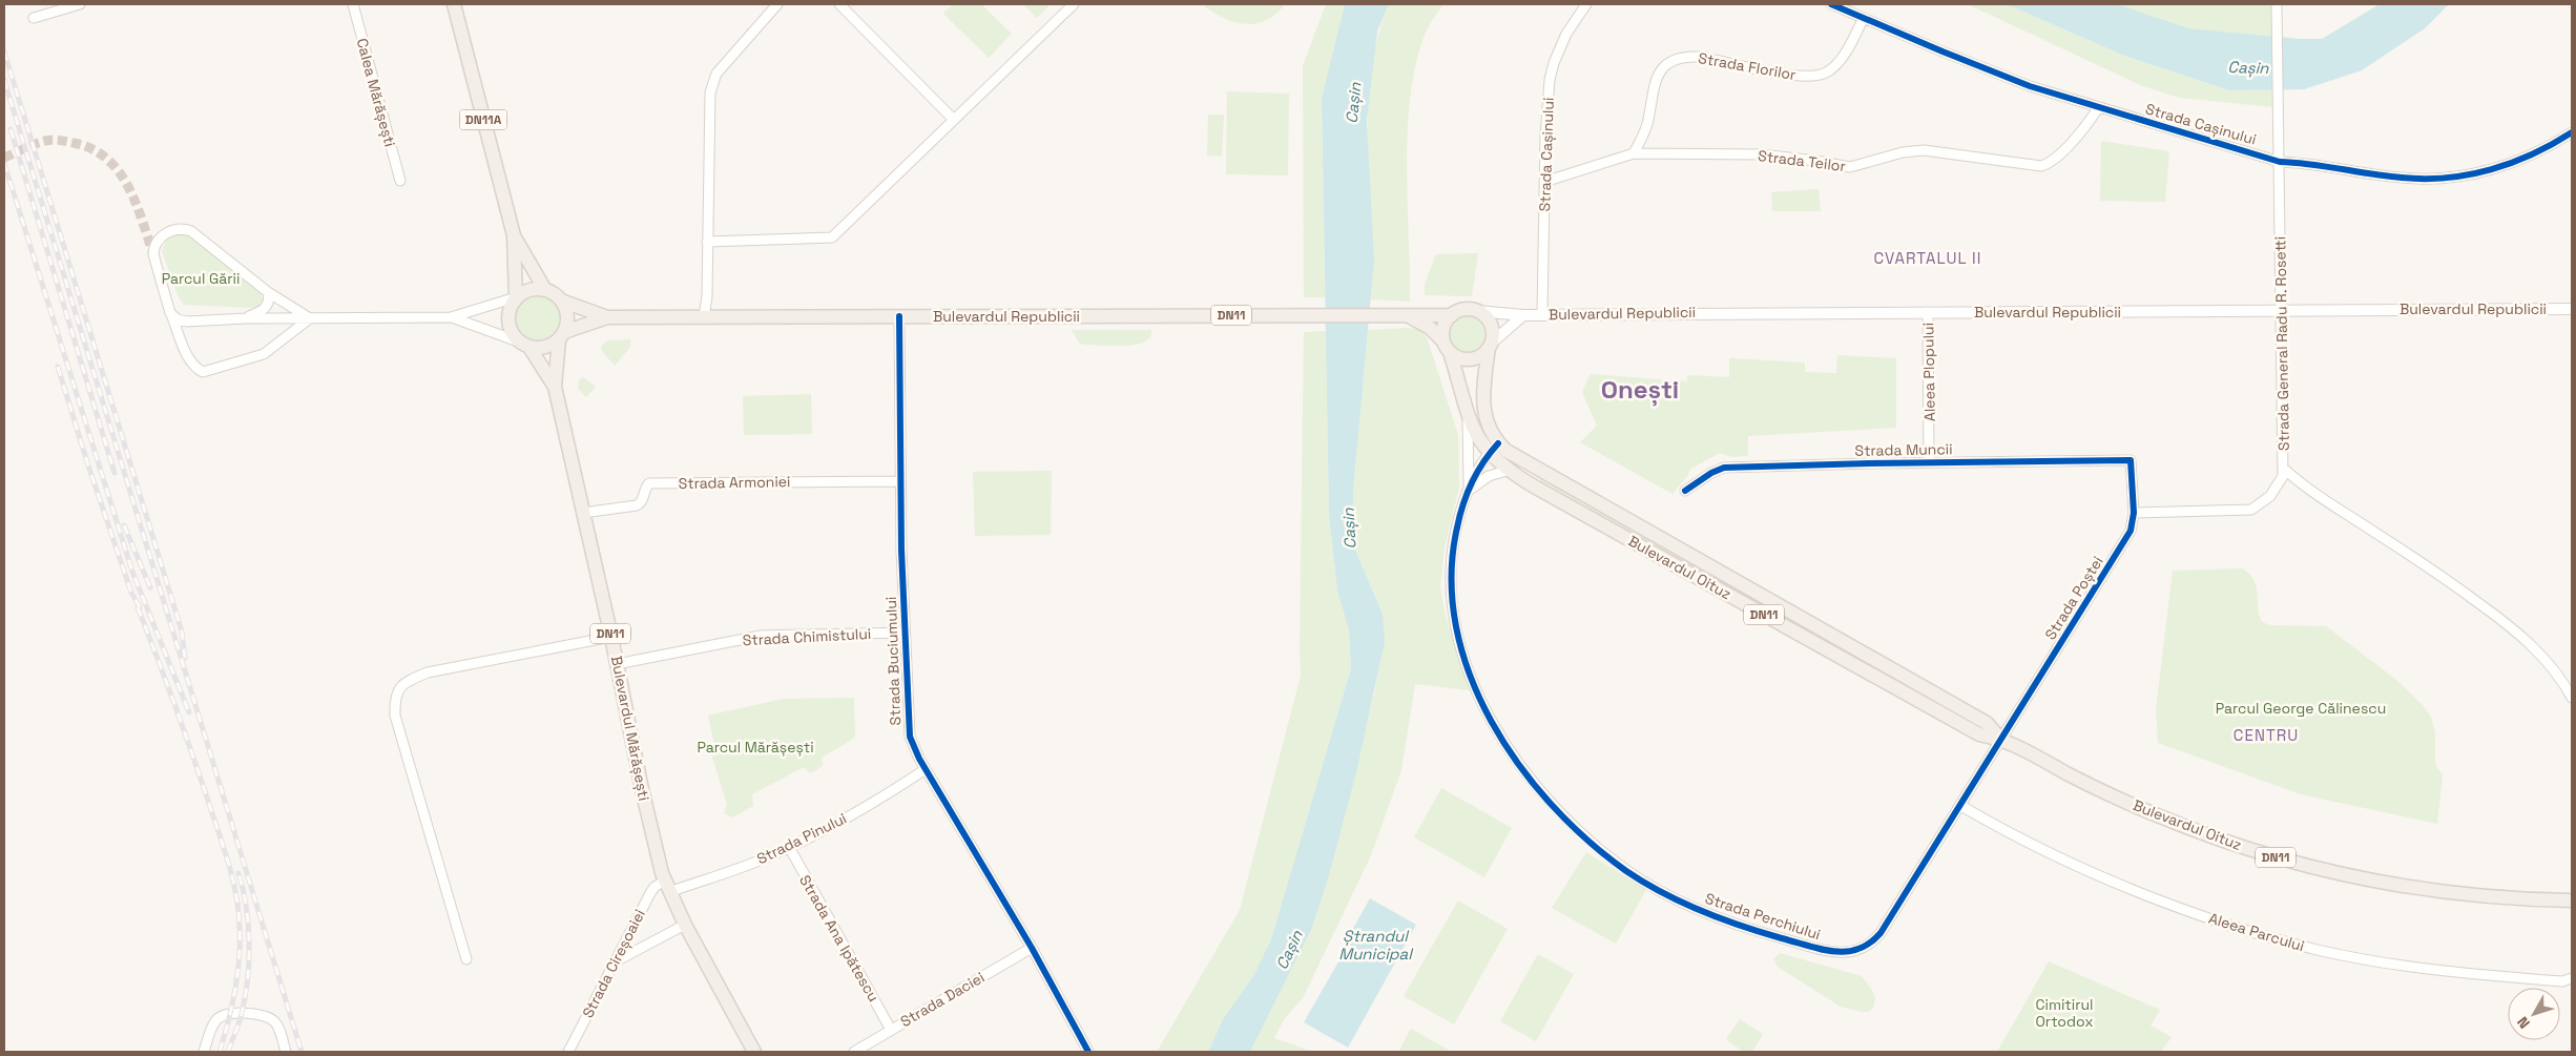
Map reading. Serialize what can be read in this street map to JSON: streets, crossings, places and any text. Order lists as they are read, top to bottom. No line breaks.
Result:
{"streets":{"main road":["DN11A","Bulevardul Republicii","DN11","Bulevardul Oituz","Bulevardul Mărășești"],"street":["Strada Florilor","Calea Mărășești","Strada Cașinului","Strada Teilor","Strada General Radu R. Rosetti","Aleea Plopului","Strada Muncii","Strada Armoniei","Strada Poștei","Strada Chimistului","Strada Buciumului","Strada Pinului","Strada Perchiului","Aleea Parcului","Strada Ana Ipătescu","Strada Cireșoaiei","Strada Daciei"]},"crossings":[["Strada Florilor","Strada Cașinului"],["Strada Florilor","Strada Teilor"],["DN11A","DN11"],["DN11A","Bulevardul Mărășești"],["Strada Cașinului","Strada Teilor"],["Strada Cașinului","Bulevardul Republicii"],["Strada Cașinului","Strada General Radu R. Rosetti"],["Bulevardul Republicii","DN11"],["Bulevardul Republicii","Strada General Radu R. Rosetti"],["Bulevardul Republicii","Aleea Plopului"],["Bulevardul Republicii","Bulevardul Oituz"],["Bulevardul Republicii","Strada Buciumului"],["DN11","Bulevardul Oituz"],["DN11","Bulevardul Mărășești"],["Aleea Plopului","Strada Muncii"],["Strada Muncii","Strada Poștei"],["Strada Armoniei","Strada Buciumului"],["Strada Armoniei","Bulevardul Mărășești"],["Bulevardul Oituz","Strada Poștei"],["Bulevardul Oituz","Strada Perchiului"],["Strada Poștei","Strada Perchiului"],["Strada Chimistului","Strada Buciumului"],["Strada Chimistului","Bulevardul Mărășești"],["Strada Buciumului","Strada Pinului"],["Strada Buciumului","Strada Daciei"],["Bulevardul Mărășești","Strada Pinului"],["Bulevardul Mărășești","Strada Cireșoaiei"],["Strada Pinului","Strada Ana Ipătescu"],["Strada Pinului","Strada Cireșoaiei"],["Strada Perchiului","Aleea Parcului"],["Strada Ana Ipătescu","Strada Daciei"]],"districts":["CVARTALUL II","Onești","CENTRU"],"water":["Cașin","Ștrandul Municipal"],"parks":["Parcul Gării","Parcul George Călinescu","Parcul Mărășești","Cimitirul Ortodox"],"north":"bottom left"}
